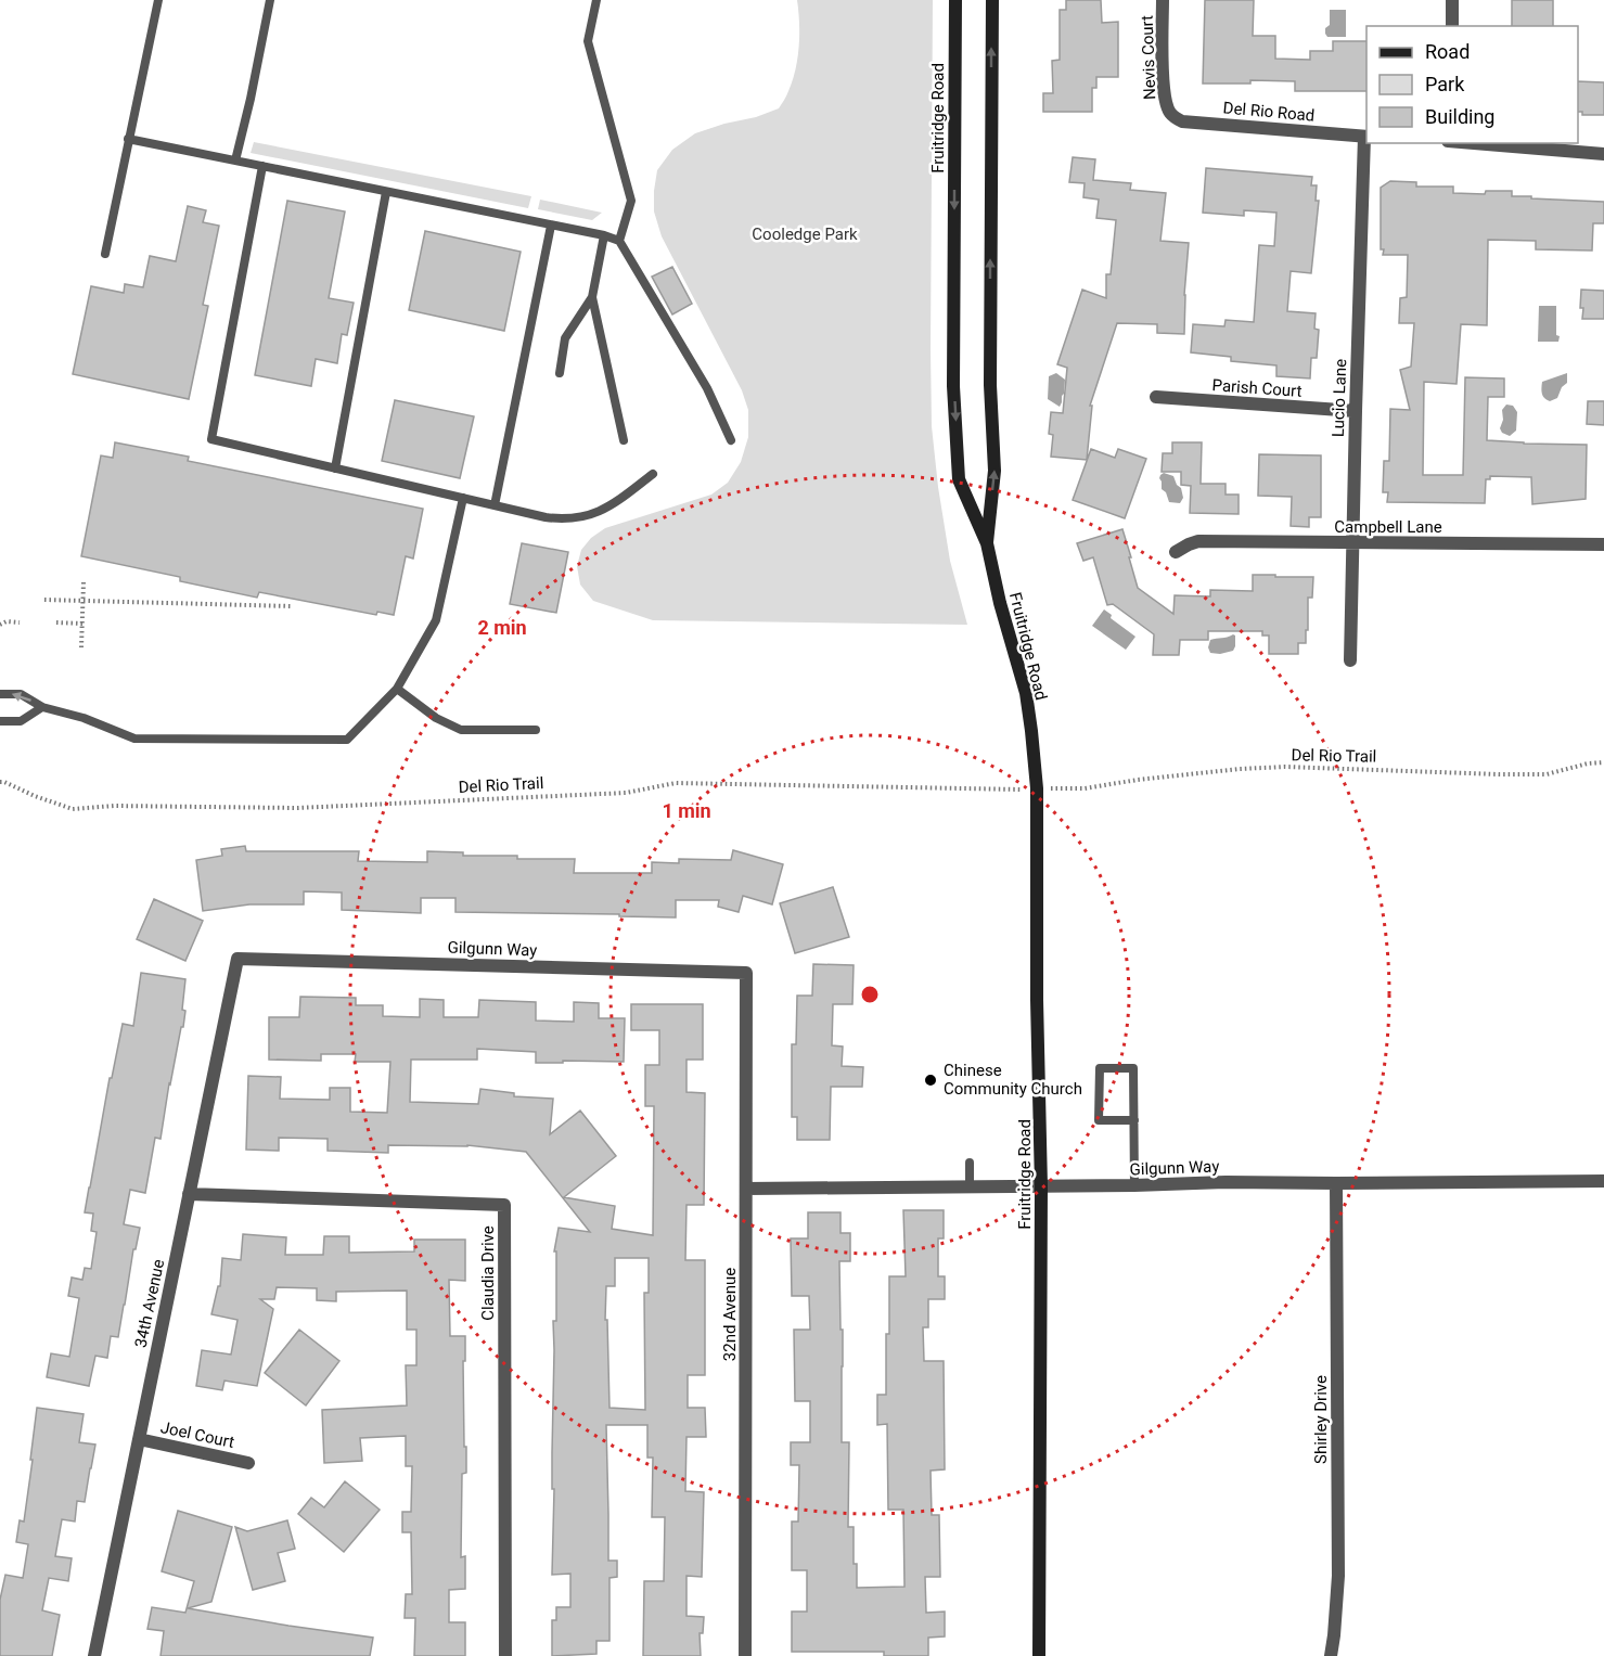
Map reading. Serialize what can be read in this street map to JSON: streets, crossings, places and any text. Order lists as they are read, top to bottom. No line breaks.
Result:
{"streets":{"main road":["Fruitridge Road"],"street":["Nevis Court","Del Rio Road","Parish Court","Lucio Lane","Campbell Lane","Gilgunn Way","Claudia Drive","34th Avenue","32nd Avenue","Shirley Drive","Joel Court"],"path":["Del Rio Trail"]},"crossings":[["Nevis Court","Del Rio Road"],["Del Rio Road","Lucio Lane"],["Fruitridge Road","Gilgunn Way"],["Parish Court","Lucio Lane"],["Lucio Lane","Campbell Lane"],["Gilgunn Way","34th Avenue"],["Gilgunn Way","32nd Avenue"],["Gilgunn Way","Shirley Drive"],["Claudia Drive","34th Avenue"],["34th Avenue","Joel Court"]],"parks":["Cooledge Park"],"places":["Chinese Community Church"],"legend":["Road","Park","Building"],"rings":["2 min","1 min"]}
